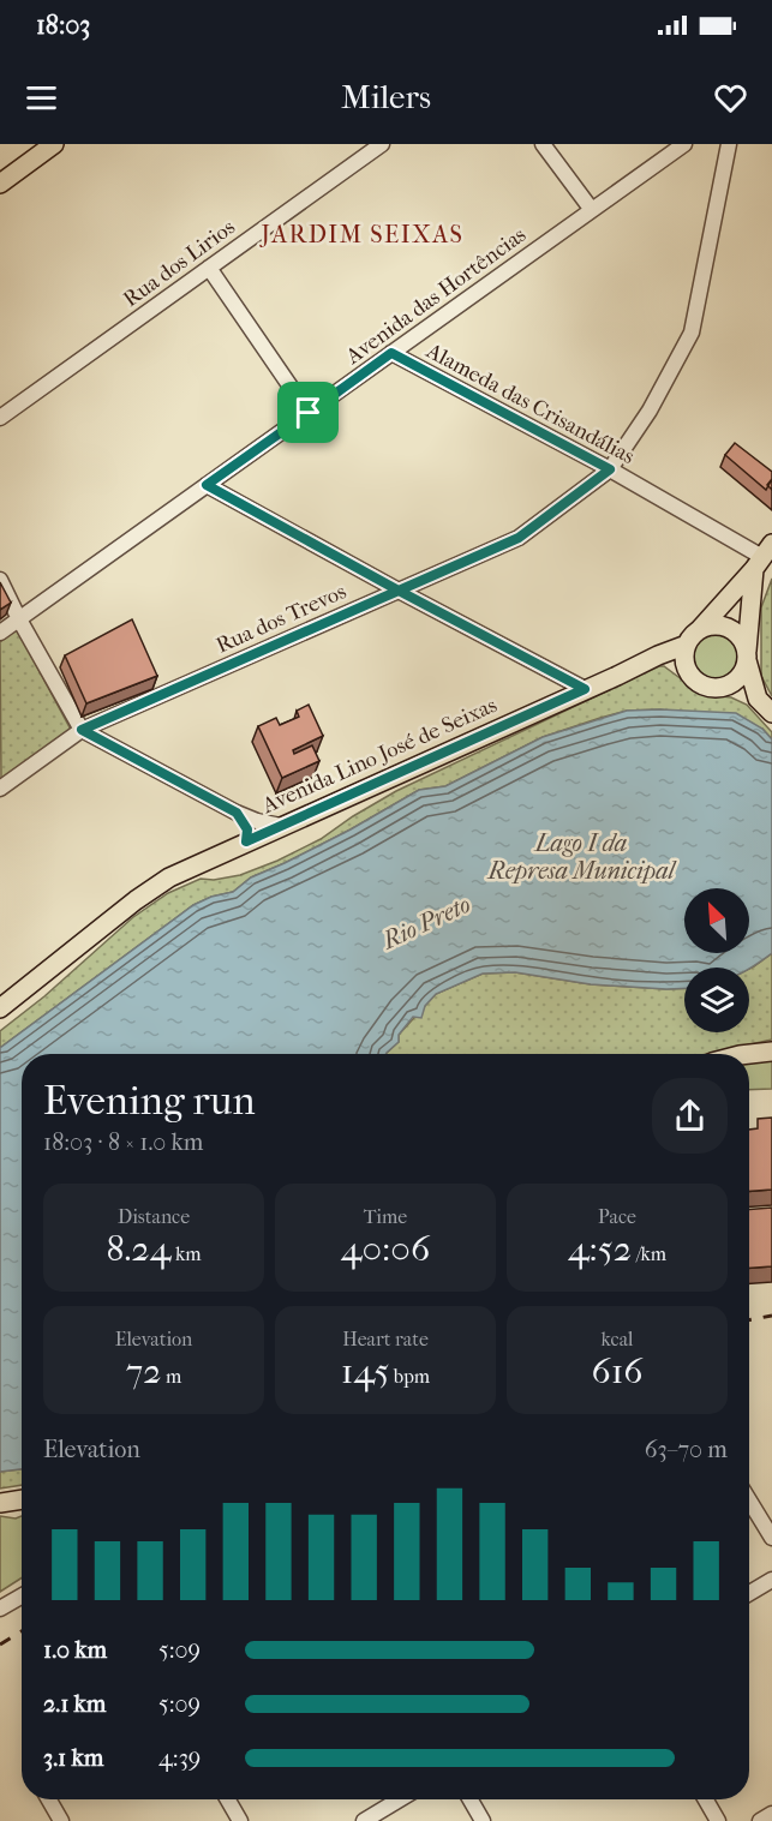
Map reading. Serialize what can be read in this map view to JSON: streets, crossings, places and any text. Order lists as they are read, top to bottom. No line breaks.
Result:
{"streets":{"main road":["Avenida Lino José de Seixas"],"street":["Rua dos Lirios","Avenida das Hortências","Alameda das Crisandálias","Rua dos Trevos"]},"crossings":[["Avenida das Hortências","Alameda das Crisandálias"],["Alameda das Crisandálias","Rua dos Trevos"]],"districts":["JARDIM SEIXAS"],"water":["Lago I da Represa Municipal","Rio Preto"],"north":"top left","page":{"status":"18:03","header":"Milers","heading":["Evening run","18:03 · 8 × 1.0 km"],"stats":[["Distance","8.24 km"],["Time","40:06"],["Pace","4:52 /km"],["Elevation","72 m"],["Heart rate","145 bpm"],["kcal","616"]],"chart":["Elevation","63–70 m"],"list":[{"name":"1.0 km","note":"5:09"},{"name":"2.1 km","note":"5:09"},{"name":"3.1 km","note":"4:39"}]}}
